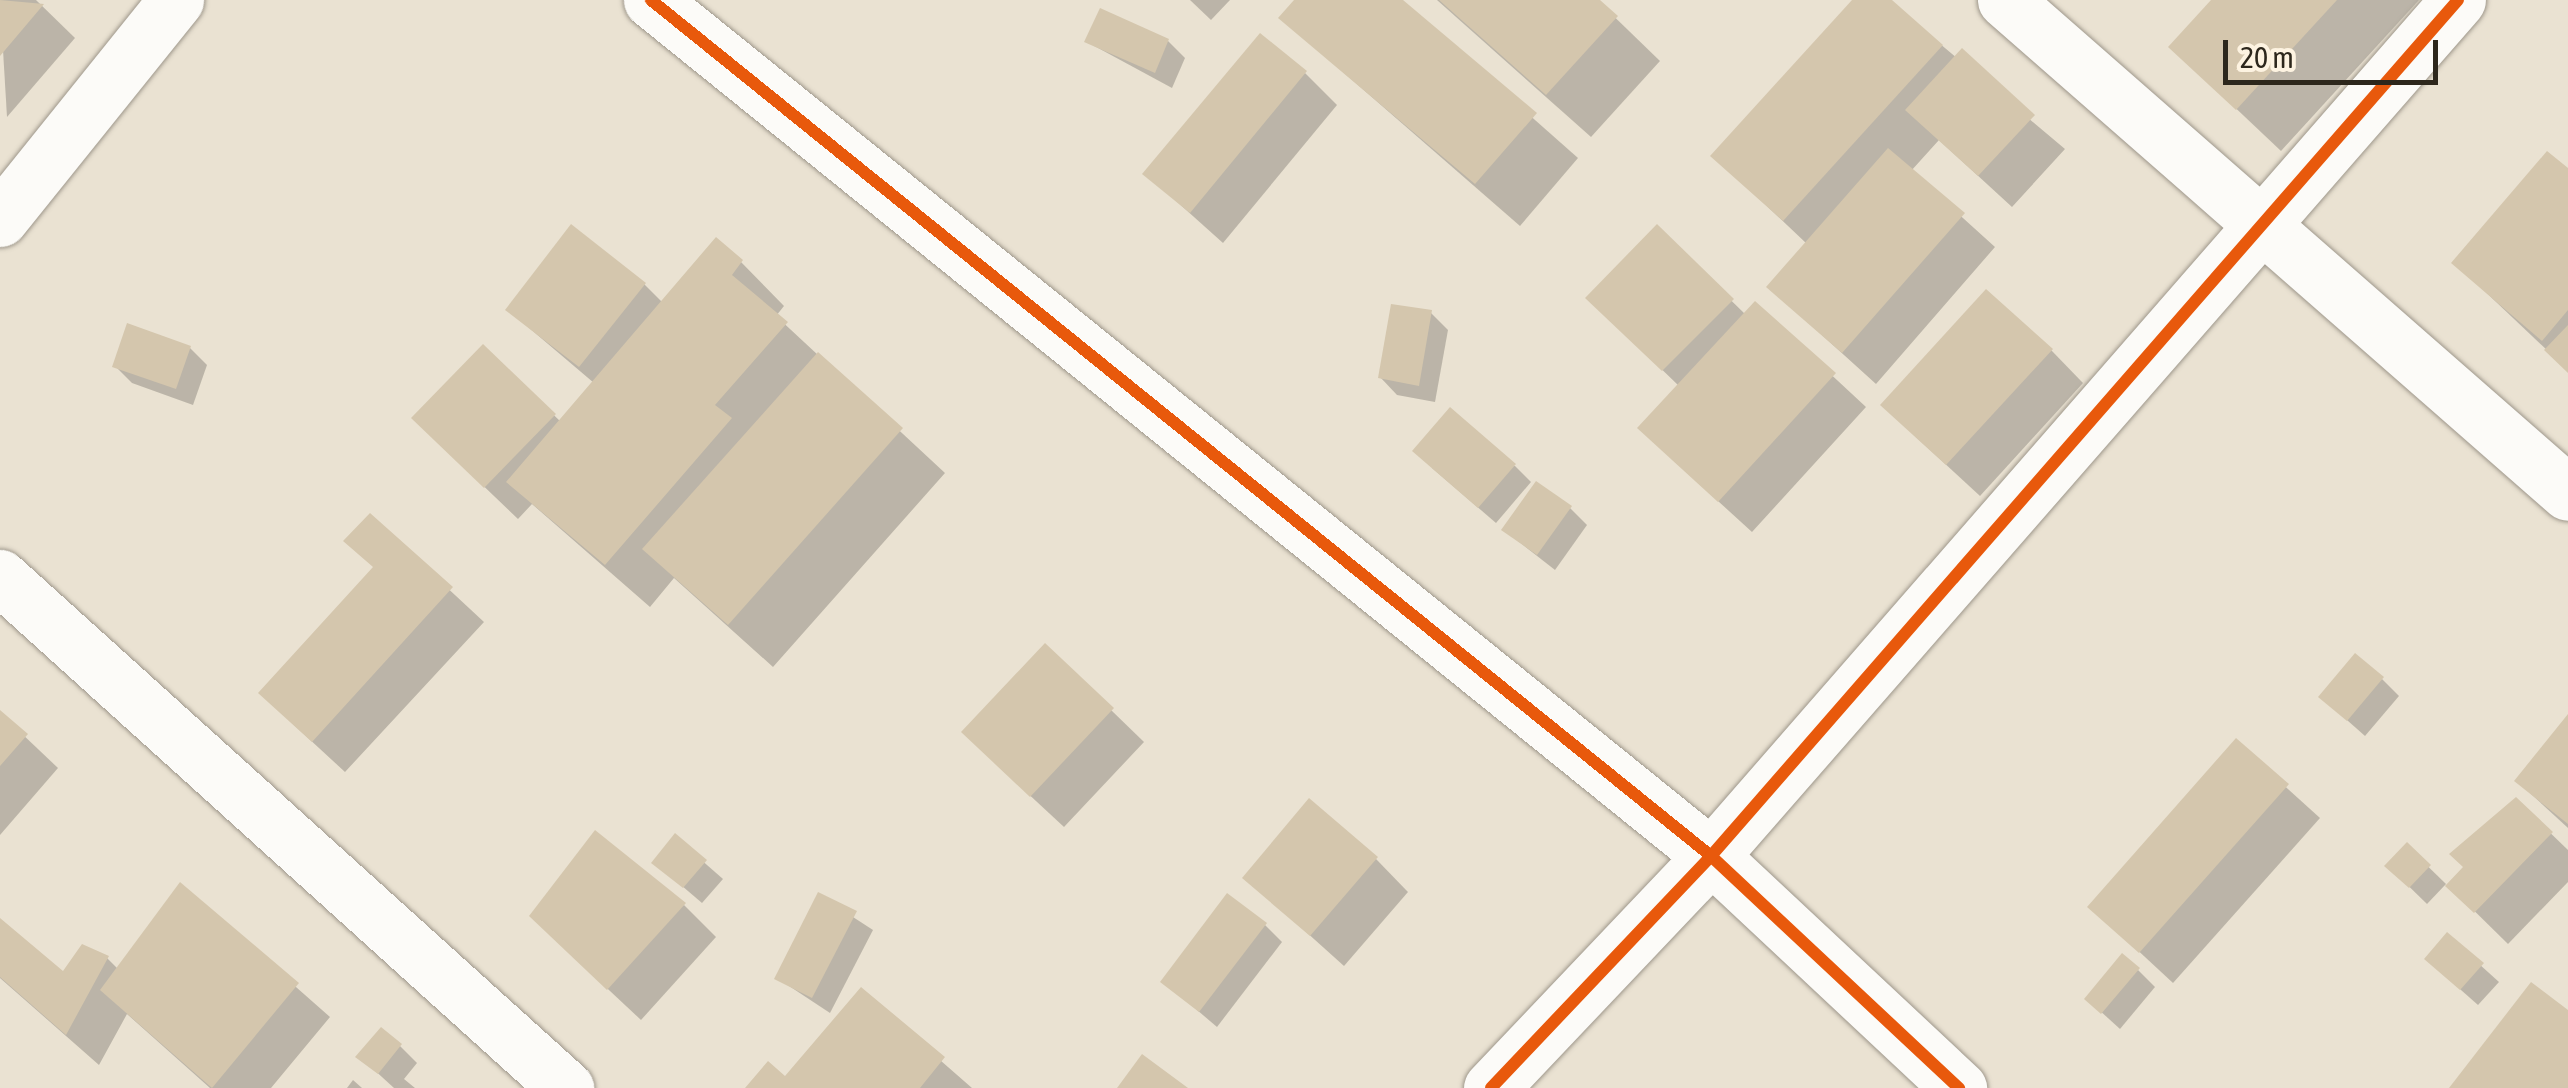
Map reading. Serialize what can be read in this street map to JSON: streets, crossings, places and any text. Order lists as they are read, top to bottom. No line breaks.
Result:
{"scale_bar":"20 m"}
